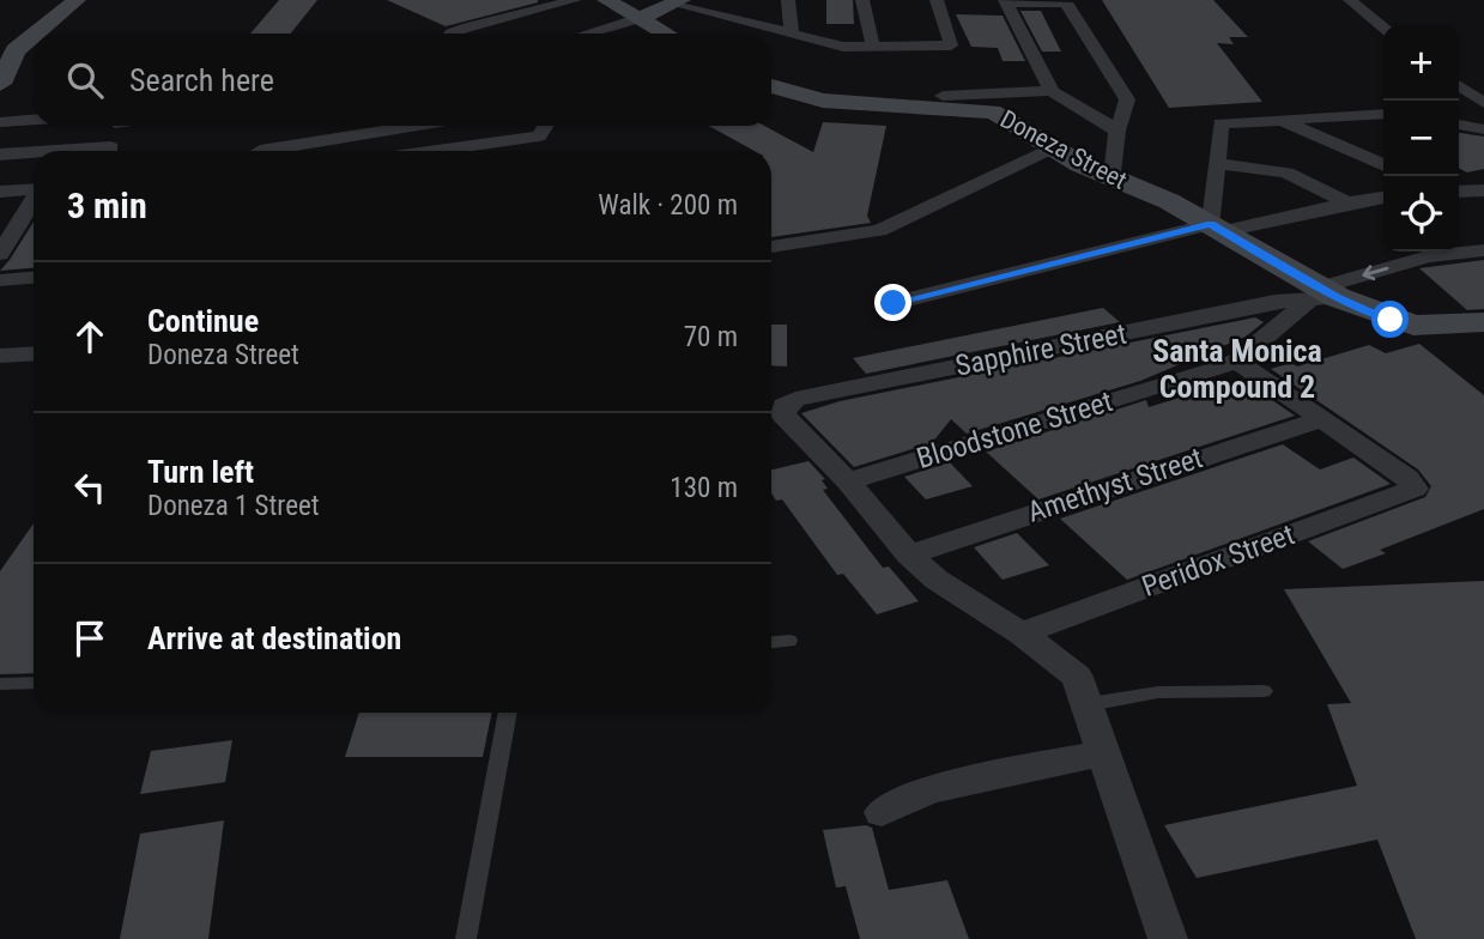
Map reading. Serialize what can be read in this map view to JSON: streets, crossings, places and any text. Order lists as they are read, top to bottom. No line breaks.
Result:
{"streets":{"street":["Doneza Street","Sapphire Street","Bloodstone Street","Amethyst Street","Peridox Street"]},"crossings":[["Doneza Street","Sapphire Street"],["Doneza Street","Bloodstone Street"],["Sapphire Street","Bloodstone Street"],["Amethyst Street","Peridox Street"]],"districts":["Santa Monica Compound 2"],"page":{"map_buttons":["+","−"],"search":"Search here","heading":["3 min","Walk · 200 m"],"list":[["Continue","Doneza Street","70 m"],["Turn left","Doneza 1 Street","130 m"],"Arrive at destination"]}}
